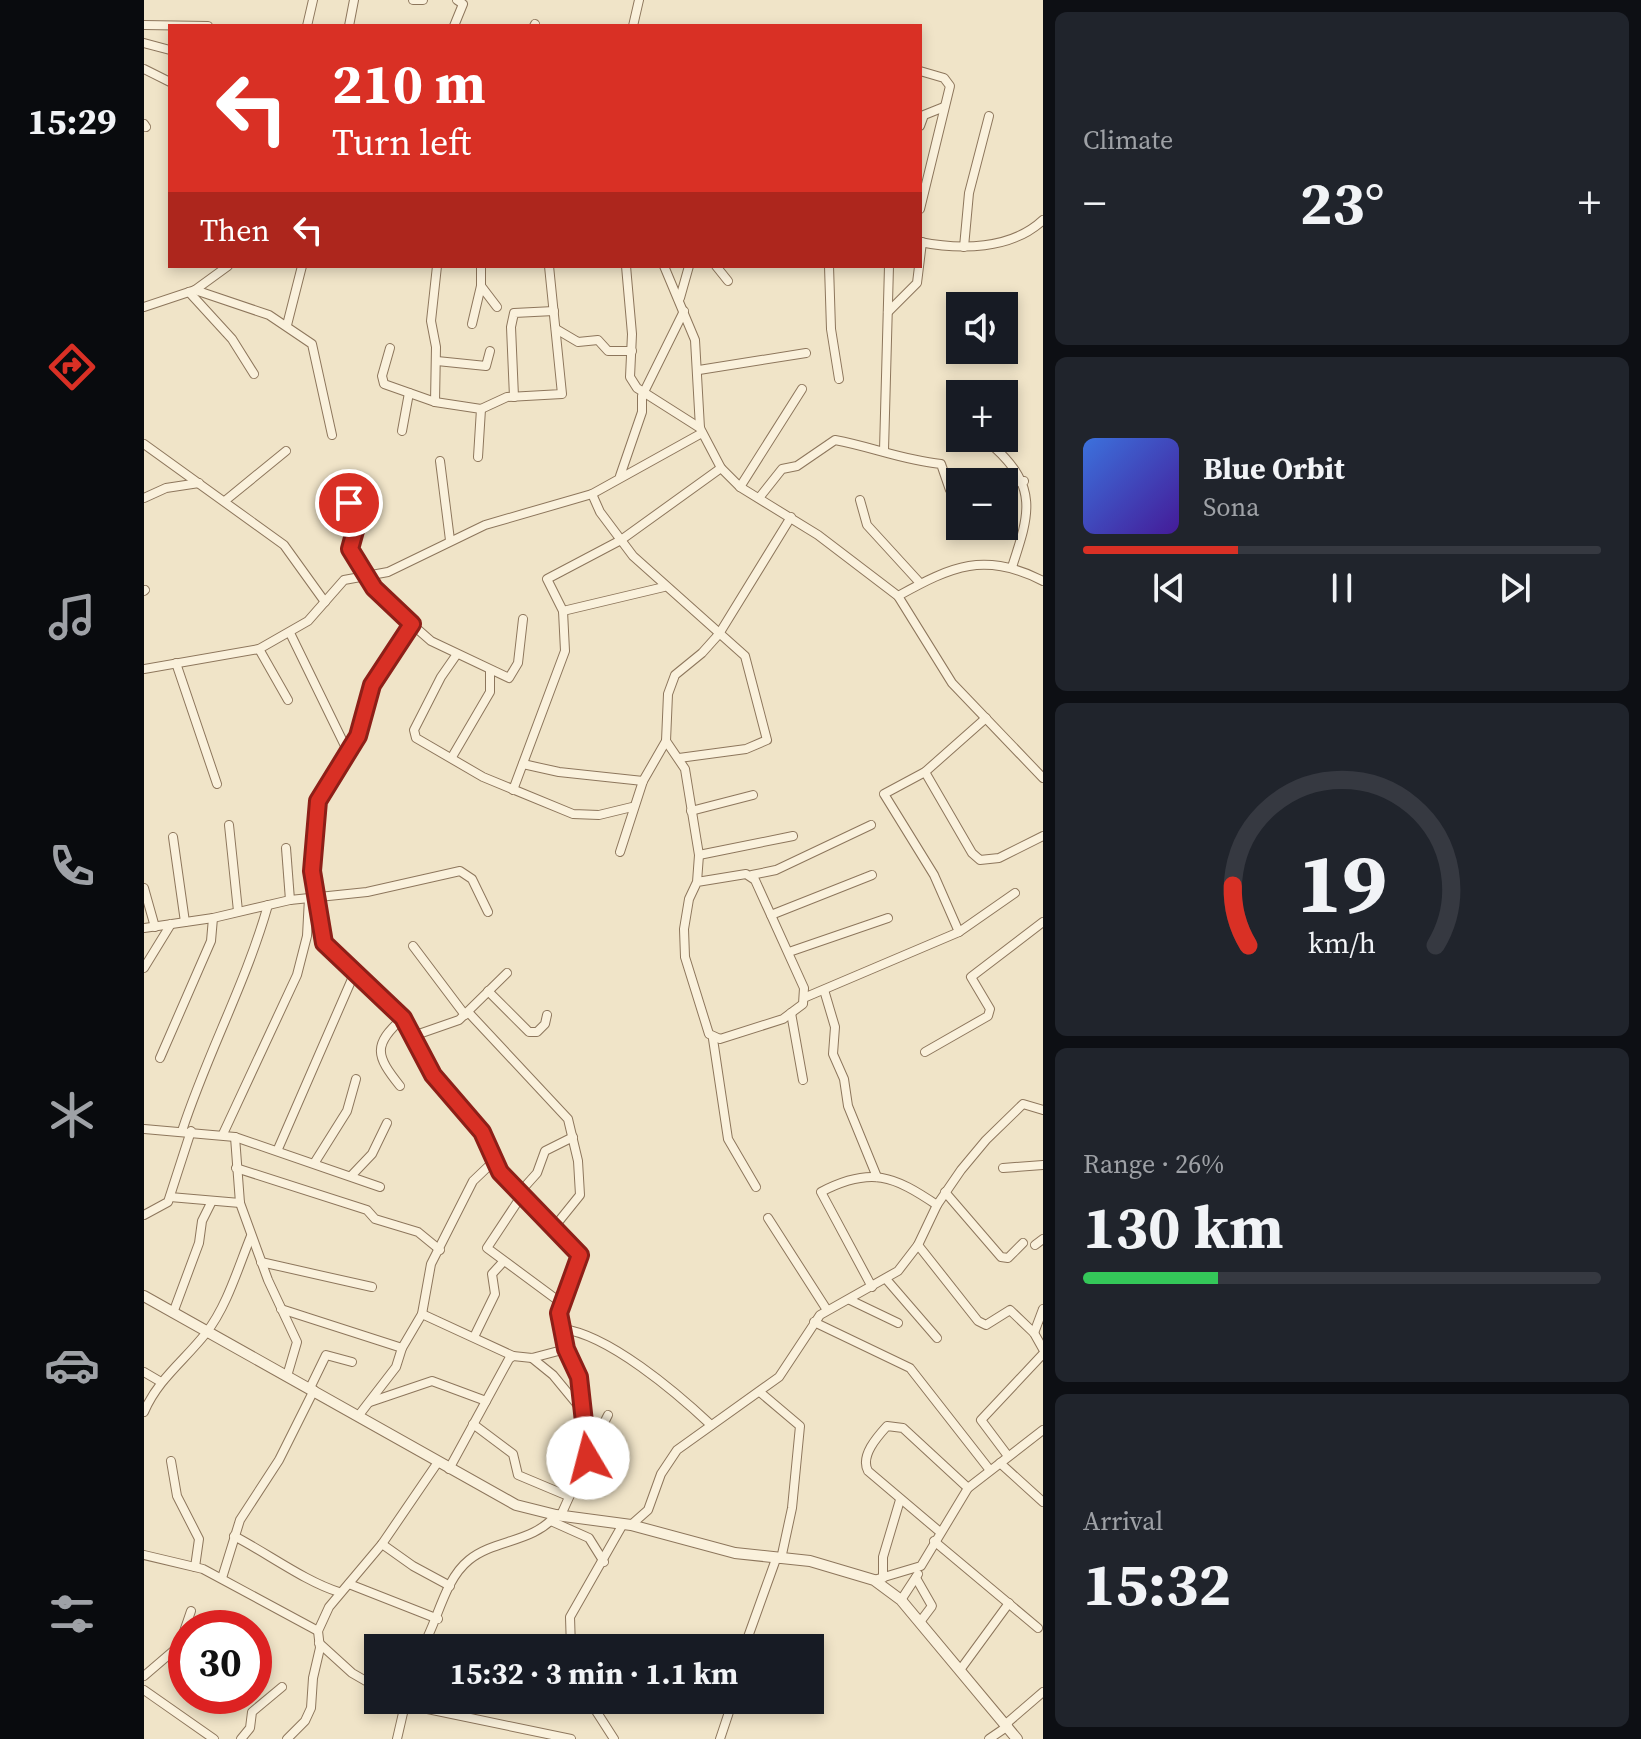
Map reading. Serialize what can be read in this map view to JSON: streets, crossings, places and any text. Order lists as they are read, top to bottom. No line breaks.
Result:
{"page":{"tabs":"15:29","tile":["Climate",["Range · 26%","130 km"],["Arrival","15:32"]],"turn":["210 m","Turn left"],"heat":["−","23°","+"],"then":"Then","map_buttons":["+","−"],"song":["Blue Orbit","Sona"],"limit":"30","trip":"15:32 · 3 min · 1.1 km","gauge":["19","km/h"]}}
